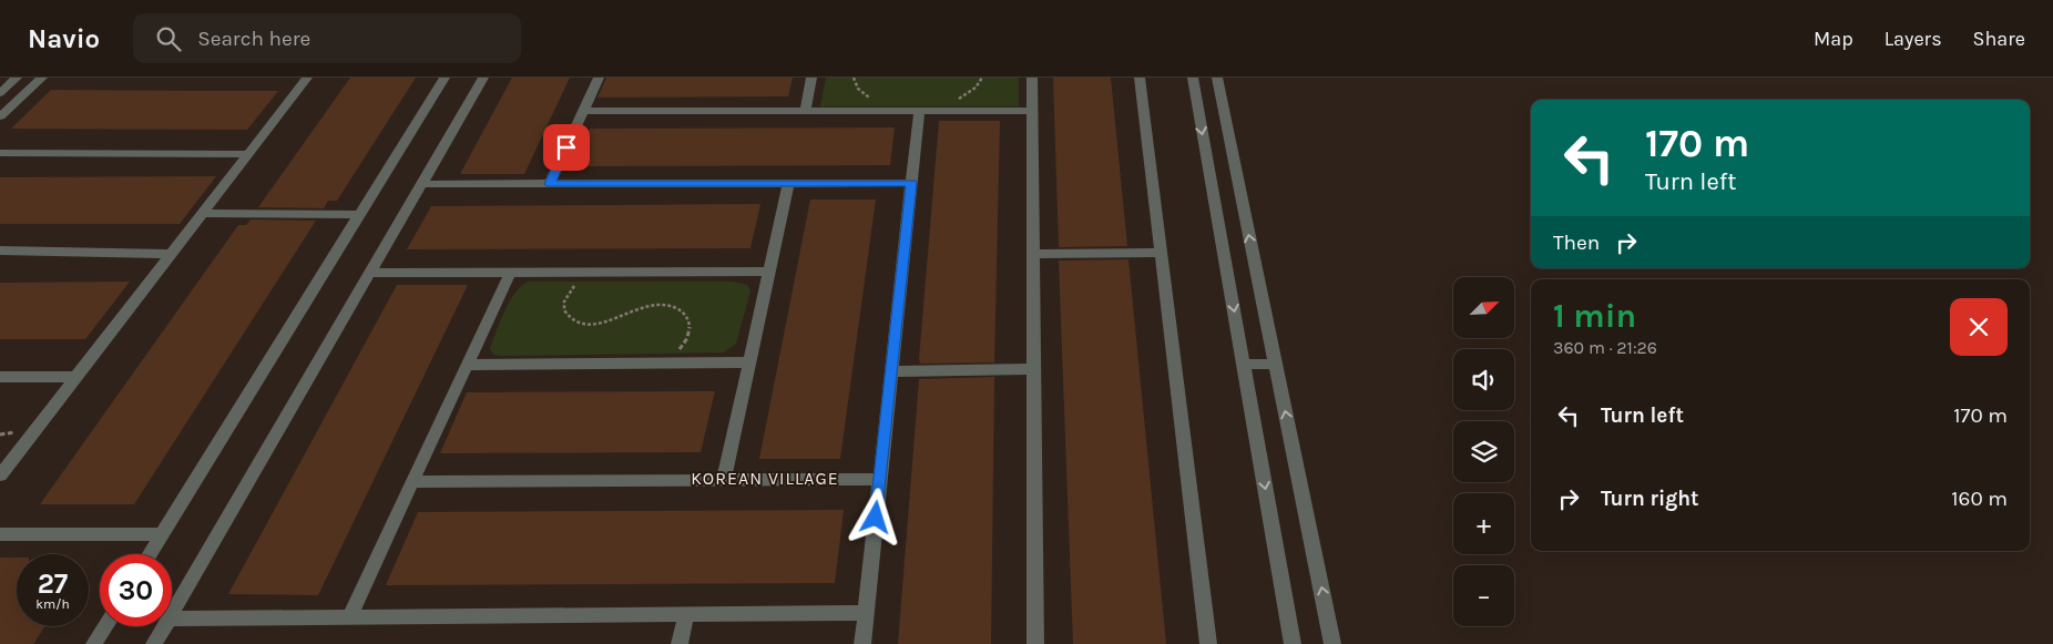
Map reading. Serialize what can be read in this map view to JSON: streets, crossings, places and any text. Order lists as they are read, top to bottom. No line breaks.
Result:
{"districts":["KOREAN VILLAGE"],"north":"top right","page":{"header":"Navio","search":"Search here","nav":["Map","Layers","Share"],"turn":["170 m","Turn left"],"then":"Then","map_buttons":["+","−"],"heading":["1 min","360 m · 21:26"],"list":[{"name":"Turn left","value":"170 m"},{"name":"Turn right","value":"160 m"}],"speed":"27 km/h","limit":"30"}}
